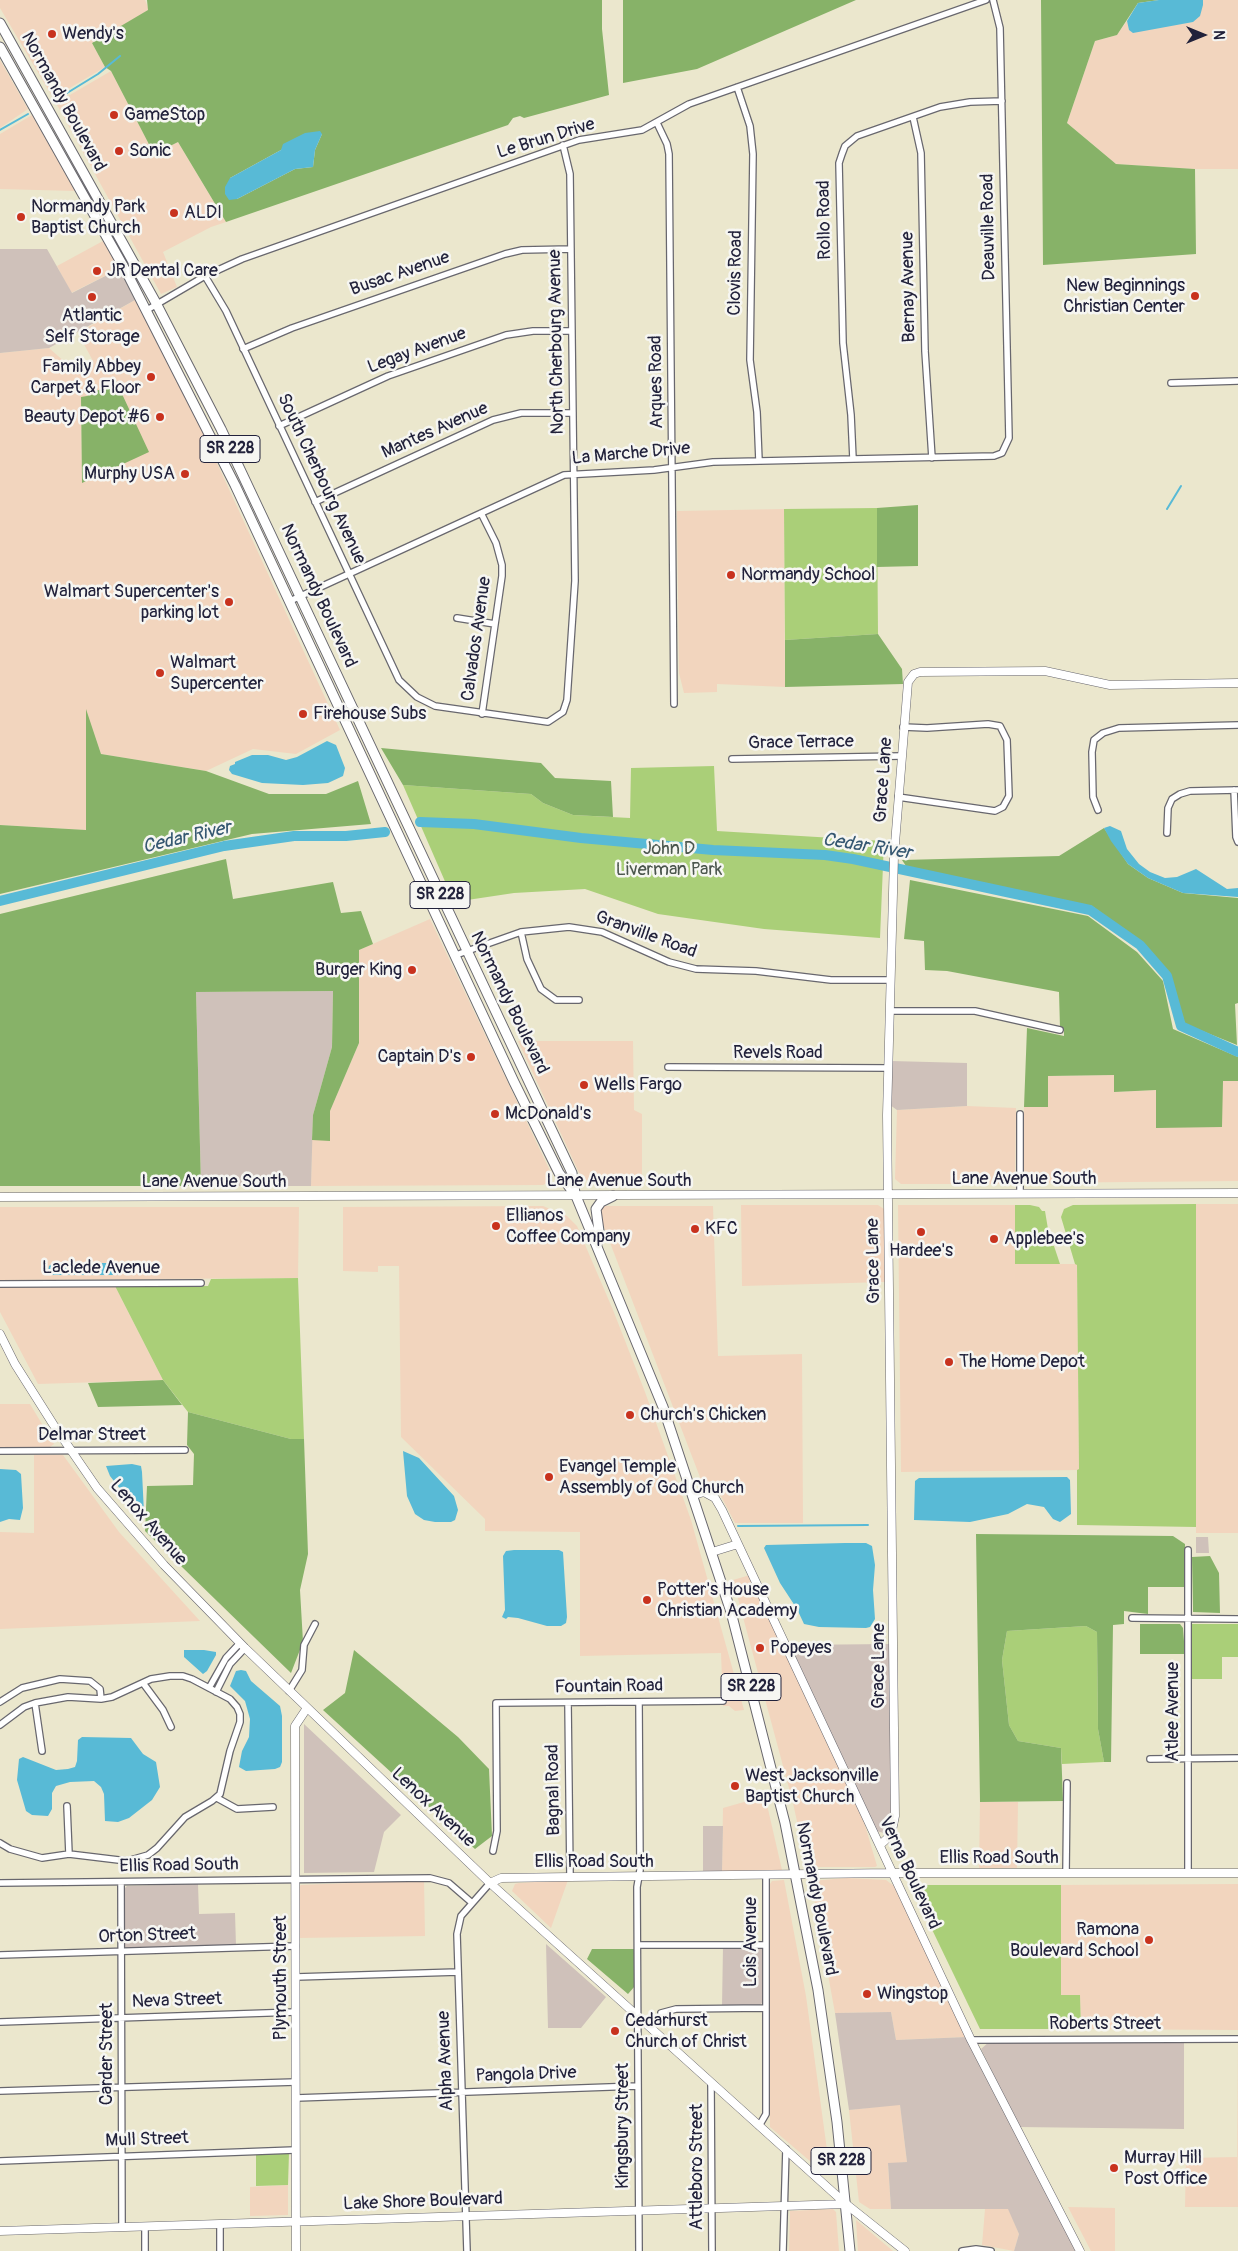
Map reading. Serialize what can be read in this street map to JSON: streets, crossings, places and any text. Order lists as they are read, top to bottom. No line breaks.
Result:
{"streets":{"main road":["Normandy Boulevard","SR 228"],"street":["Le Brun Drive","Rollo Road","Deauville Road","Clovis Road","Busac Avenue","Bernay Avenue","North Cherbourg Avenue","Legay Avenue","Arques Road","Mantes Avenue","La Marche Drive","South Cherbourg Avenue","Calvados Avenue","Grace Terrace","Grace Lane","Granville Road","Revels Road","Lane Avenue South","Laclede Avenue","Delmar Street","Lenox Avenue","Fountain Road","Atlee Avenue","Bagnal Road","Ellis Road South","Verna Boulevard","Orton Street","Lois Avenue","Plymouth Street","Neva Street","Roberts Street","Carder Street","Alpha Avenue","Pangola Drive","Kingsbury Street","Mull Street","Attleboro Street","Lake Shore Boulevard"]},"crossings":[["Normandy Boulevard","Le Brun Drive"],["Normandy Boulevard","La Marche Drive"],["Normandy Boulevard","Granville Road"],["Normandy Boulevard","Lane Avenue South"],["Normandy Boulevard","Lenox Avenue"],["Normandy Boulevard","Ellis Road South"],["Normandy Boulevard","Verna Boulevard"],["Normandy Boulevard","Lake Shore Boulevard"],["Le Brun Drive","Clovis Road"],["Le Brun Drive","North Cherbourg Avenue"],["Le Brun Drive","Arques Road"],["Le Brun Drive","South Cherbourg Avenue"],["Rollo Road","Deauville Road"],["Rollo Road","Bernay Avenue"],["Rollo Road","La Marche Drive"],["Deauville Road","La Marche Drive"],["Clovis Road","La Marche Drive"],["Busac Avenue","North Cherbourg Avenue"],["Busac Avenue","South Cherbourg Avenue"],["Bernay Avenue","La Marche Drive"],["North Cherbourg Avenue","Legay Avenue"],["North Cherbourg Avenue","Mantes Avenue"],["North Cherbourg Avenue","La Marche Drive"],["North Cherbourg Avenue","South Cherbourg Avenue"],["North Cherbourg Avenue","Calvados Avenue"],["Legay Avenue","South Cherbourg Avenue"],["Arques Road","La Marche Drive"],["Mantes Avenue","South Cherbourg Avenue"],["La Marche Drive","South Cherbourg Avenue"],["La Marche Drive","Calvados Avenue"],["South Cherbourg Avenue","Calvados Avenue"],["Grace Terrace","Grace Lane"],["Grace Lane","Granville Road"],["Grace Lane","Revels Road"],["Grace Lane","Lane Avenue South"],["Grace Lane","Verna Boulevard"],["Delmar Street","Lenox Avenue"],["Lenox Avenue","Ellis Road South"],["Lenox Avenue","Lois Avenue"],["Lenox Avenue","Plymouth Street"],["Lenox Avenue","Alpha Avenue"],["Lenox Avenue","Kingsbury Street"],["Lenox Avenue","Attleboro Street"],["Lenox Avenue","Lake Shore Boulevard"],["Fountain Road","Bagnal Road"],["Fountain Road","Kingsbury Street"],["Atlee Avenue","Ellis Road South"],["Bagnal Road","Ellis Road South"],["Ellis Road South","Verna Boulevard"],["Ellis Road South","Lois Avenue"],["Ellis Road South","Plymouth Street"],["Ellis Road South","Carder Street"],["Ellis Road South","Alpha Avenue"],["Ellis Road South","Kingsbury Street"],["Verna Boulevard","Roberts Street"],["Orton Street","Plymouth Street"],["Orton Street","Carder Street"],["Plymouth Street","Neva Street"],["Plymouth Street","Pangola Drive"],["Plymouth Street","Mull Street"],["Plymouth Street","Lake Shore Boulevard"],["Neva Street","Carder Street"],["Carder Street","Mull Street"],["Carder Street","Lake Shore Boulevard"],["Alpha Avenue","Pangola Drive"],["Alpha Avenue","Lake Shore Boulevard"],["Pangola Drive","Kingsbury Street"],["Kingsbury Street","Lake Shore Boulevard"],["Attleboro Street","Lake Shore Boulevard"]],"water":["Cedar River"],"parks":["John D Liverman Park"],"places":["Wendy's","GameStop","Sonic","ALDI","Normandy Park Baptist Church","JR Dental Care","New Beginnings Christian Center","Atlantic Self Storage","Family Abbey Carpet & Floor","Beauty Depot #6","Murphy USA","Normandy School","Walmart Supercenter's parking lot","Walmart Supercenter","Firehouse Subs","Burger King","Captain D's","Wells Fargo","McDonald's","Ellianos Coffee Company","KFC","Hardee's","Applebee's","The Home Depot","Church's Chicken","Evangel Temple Assembly of God Church","Potter's House Christian Academy","Popeyes","West Jacksonville Baptist Church","Ramona Boulevard School","Wingstop","Cedarhurst Church of Christ","Murray Hill Post Office"],"north":"right"}
